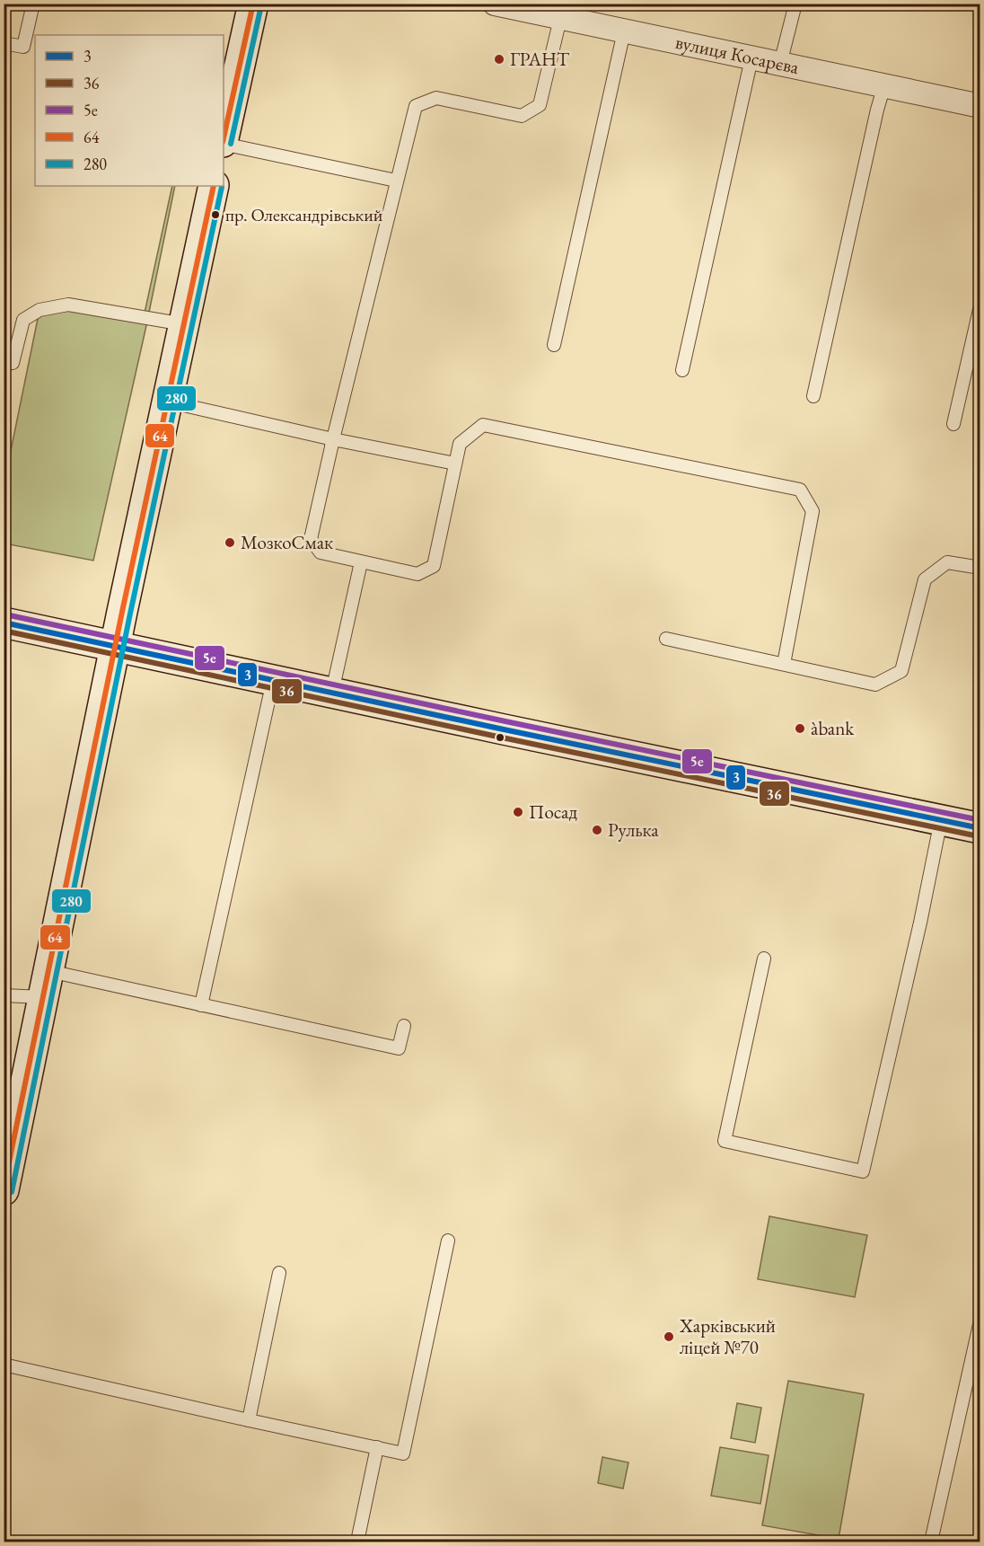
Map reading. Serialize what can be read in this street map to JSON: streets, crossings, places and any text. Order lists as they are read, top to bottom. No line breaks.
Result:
{"streets":{"street":["вулиця Косарєва"]},"places":["ГРАНТ","пр. Олександрівський","МозкоСмак","àbank","Посад","Рулька","Харківський ліцей №70"],"lines":["transit line 64","transit line 280","transit line 5е","transit line 3","transit line 36"],"legend":["3","36","5е","64","280"]}
